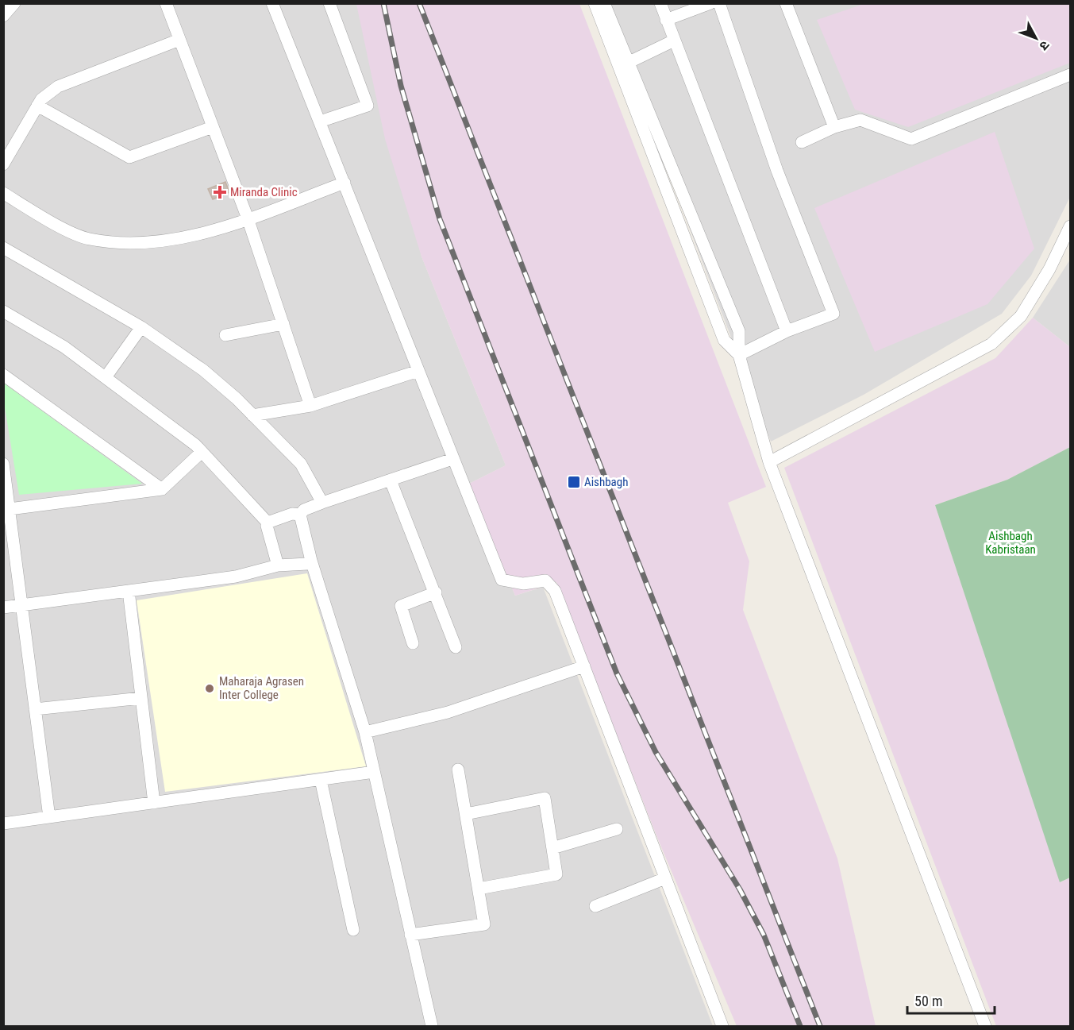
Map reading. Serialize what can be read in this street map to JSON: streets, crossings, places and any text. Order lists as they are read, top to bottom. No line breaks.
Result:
{"parks":["Aishbagh Kabristaan"],"places":{"health":["Miranda Clinic"],"transit":["Aishbagh"],"other":["Maharaja Agrasen Inter College"]},"scale_bar":"50 m","north":"bottom right"}
